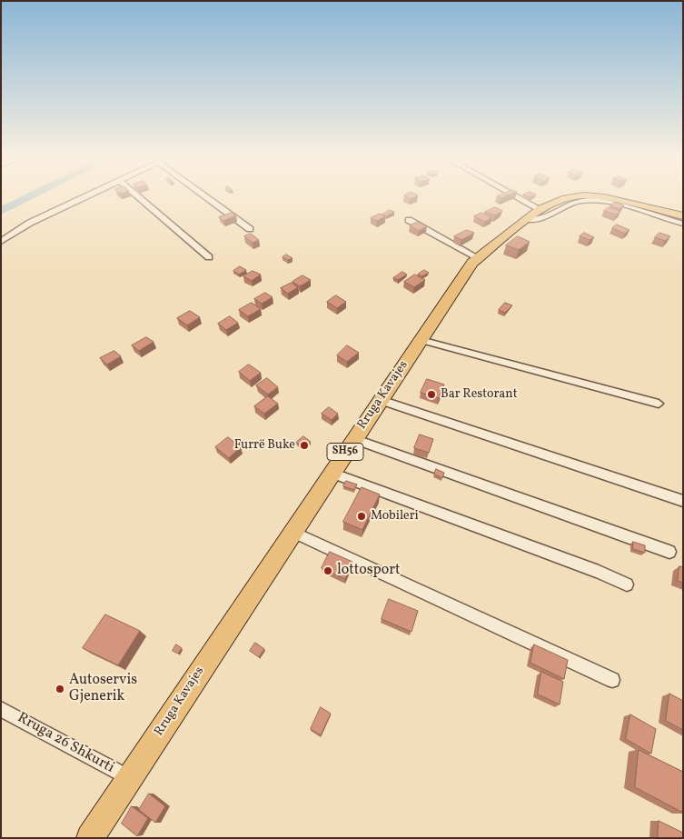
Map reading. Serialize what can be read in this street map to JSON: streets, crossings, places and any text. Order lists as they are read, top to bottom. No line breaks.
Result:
{"streets":{"main road":["Rruga Kavajes","SH56"],"street":["Rruga 26 Shkurti"]},"crossings":[["Rruga Kavajes","Rruga 26 Shkurti"]],"places":["Bar Restorant","Furrë Buke","Mobileri","lottosport","Autoservis Gjenerik"]}
